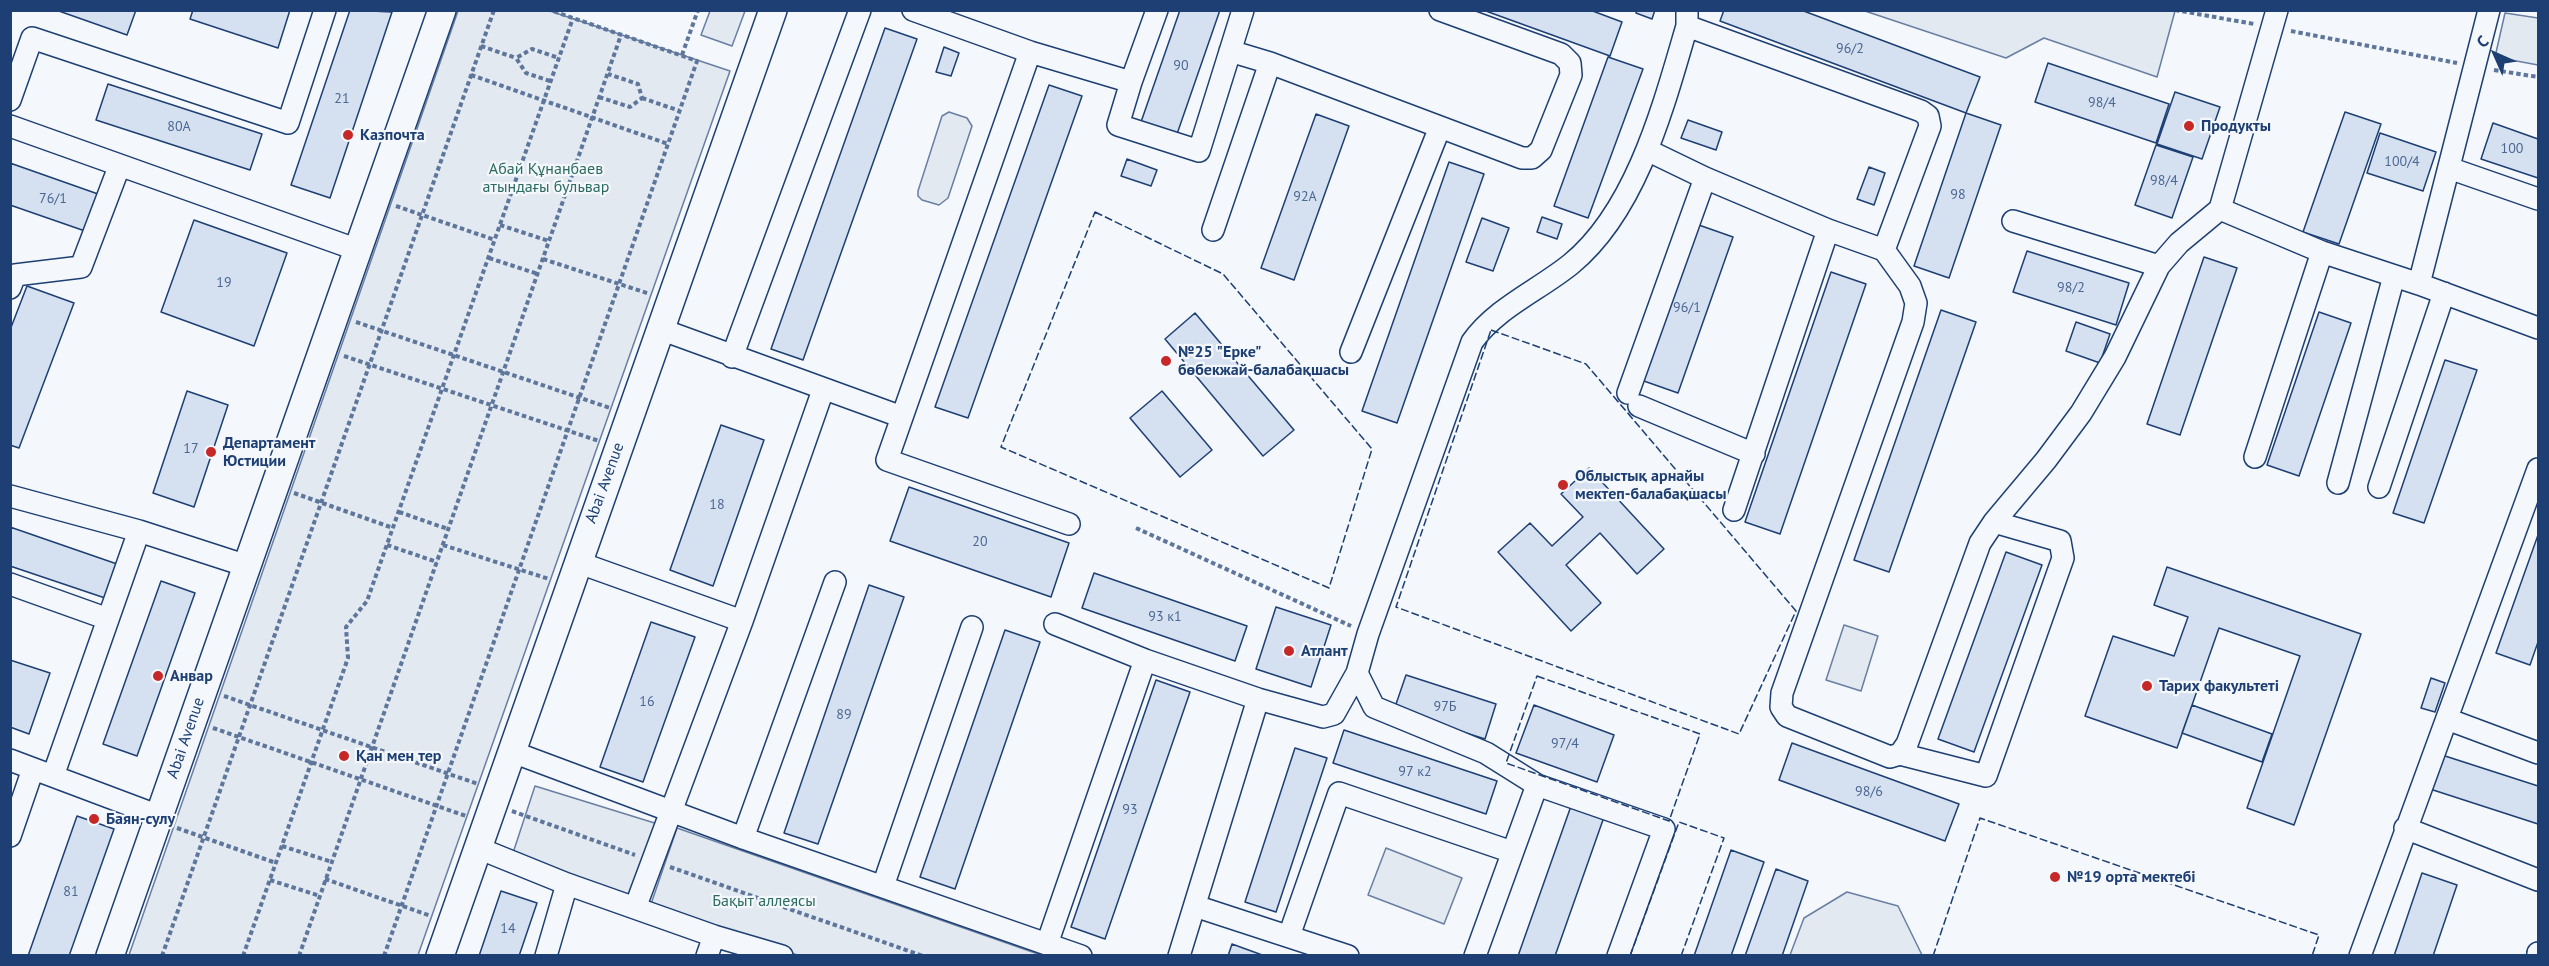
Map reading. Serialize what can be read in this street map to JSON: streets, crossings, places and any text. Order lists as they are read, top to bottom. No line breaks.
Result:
{"streets":{"main road":["Abai Avenue"]},"parks":["Абай Құнанбаев атындағы бульвар","Бақыт аллеясы"],"places":["Продукты","Казпочта","№25 \"Ерке\" бөбекжай-балабақшасы","Департамент Юстиции","Облыстық арнайы мектеп-балабақшасы","Атлант","Анвар","Тарих факультеті","Қан мен тер","Баян-сулу","№19 орта мектебі"],"house_numbers":["96/2","90","21","98/4","80А","100","100/4","98/4","98","92А","76/1","19","98/2","96/1","17","18","20","93 к1","16","97Б","89","97/4","97 к2","98/6","93","81","14"],"north":"top left"}
